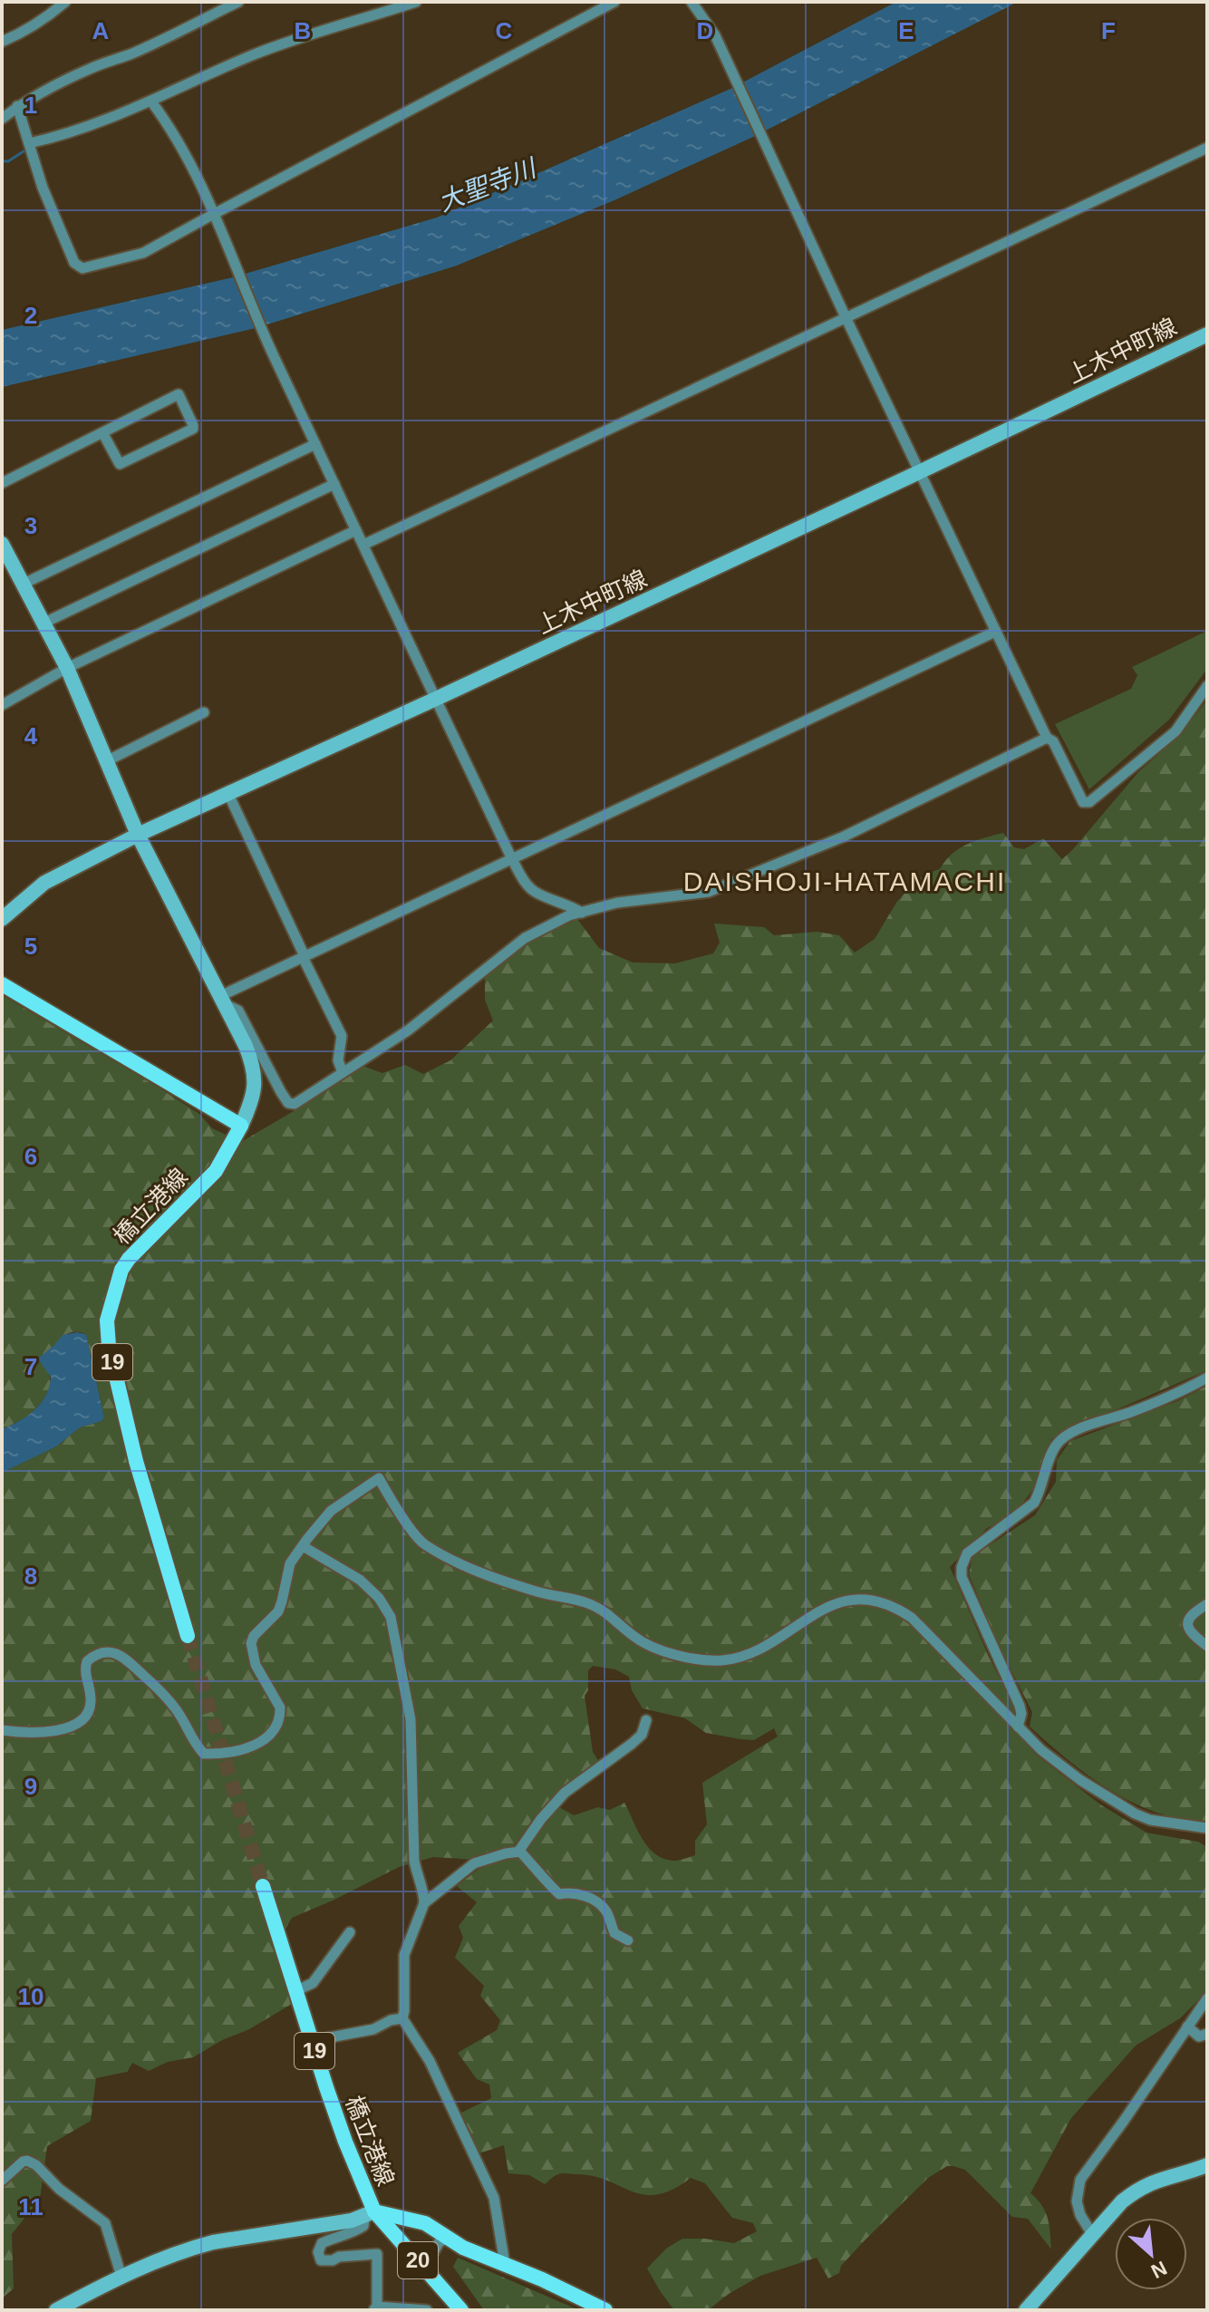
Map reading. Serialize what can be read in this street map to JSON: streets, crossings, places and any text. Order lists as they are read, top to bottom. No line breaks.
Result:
{"streets":{"main road":["上木中町線","橋立港線","19","20"]},"crossings":[["橋立港線","20"]],"districts":["DAISHOJI-HATAMACHI"],"water":["大聖寺川"],"north":"bottom right","grid":{"columns":["A","B","C","D","E","F"],"rows":["1","2","3","4","5","6","7","8","9","10","11"]}}
